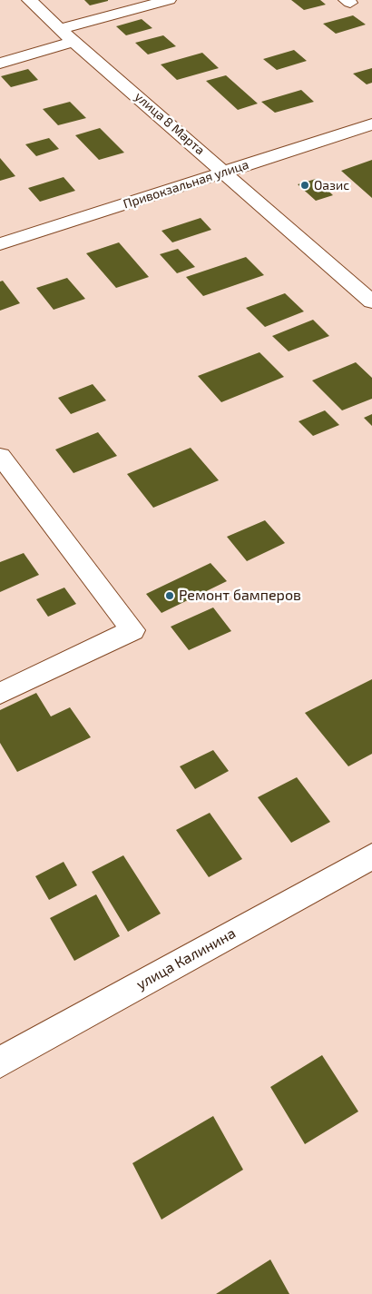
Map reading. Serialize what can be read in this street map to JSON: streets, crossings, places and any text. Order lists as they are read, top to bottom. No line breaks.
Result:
{"streets":{"street":["улица 8 Марта","Привокзальная улица","улица Калинина"]},"crossings":[["улица 8 Марта","Привокзальная улица"]],"places":["Оазис","Ремонт бамперов"]}
